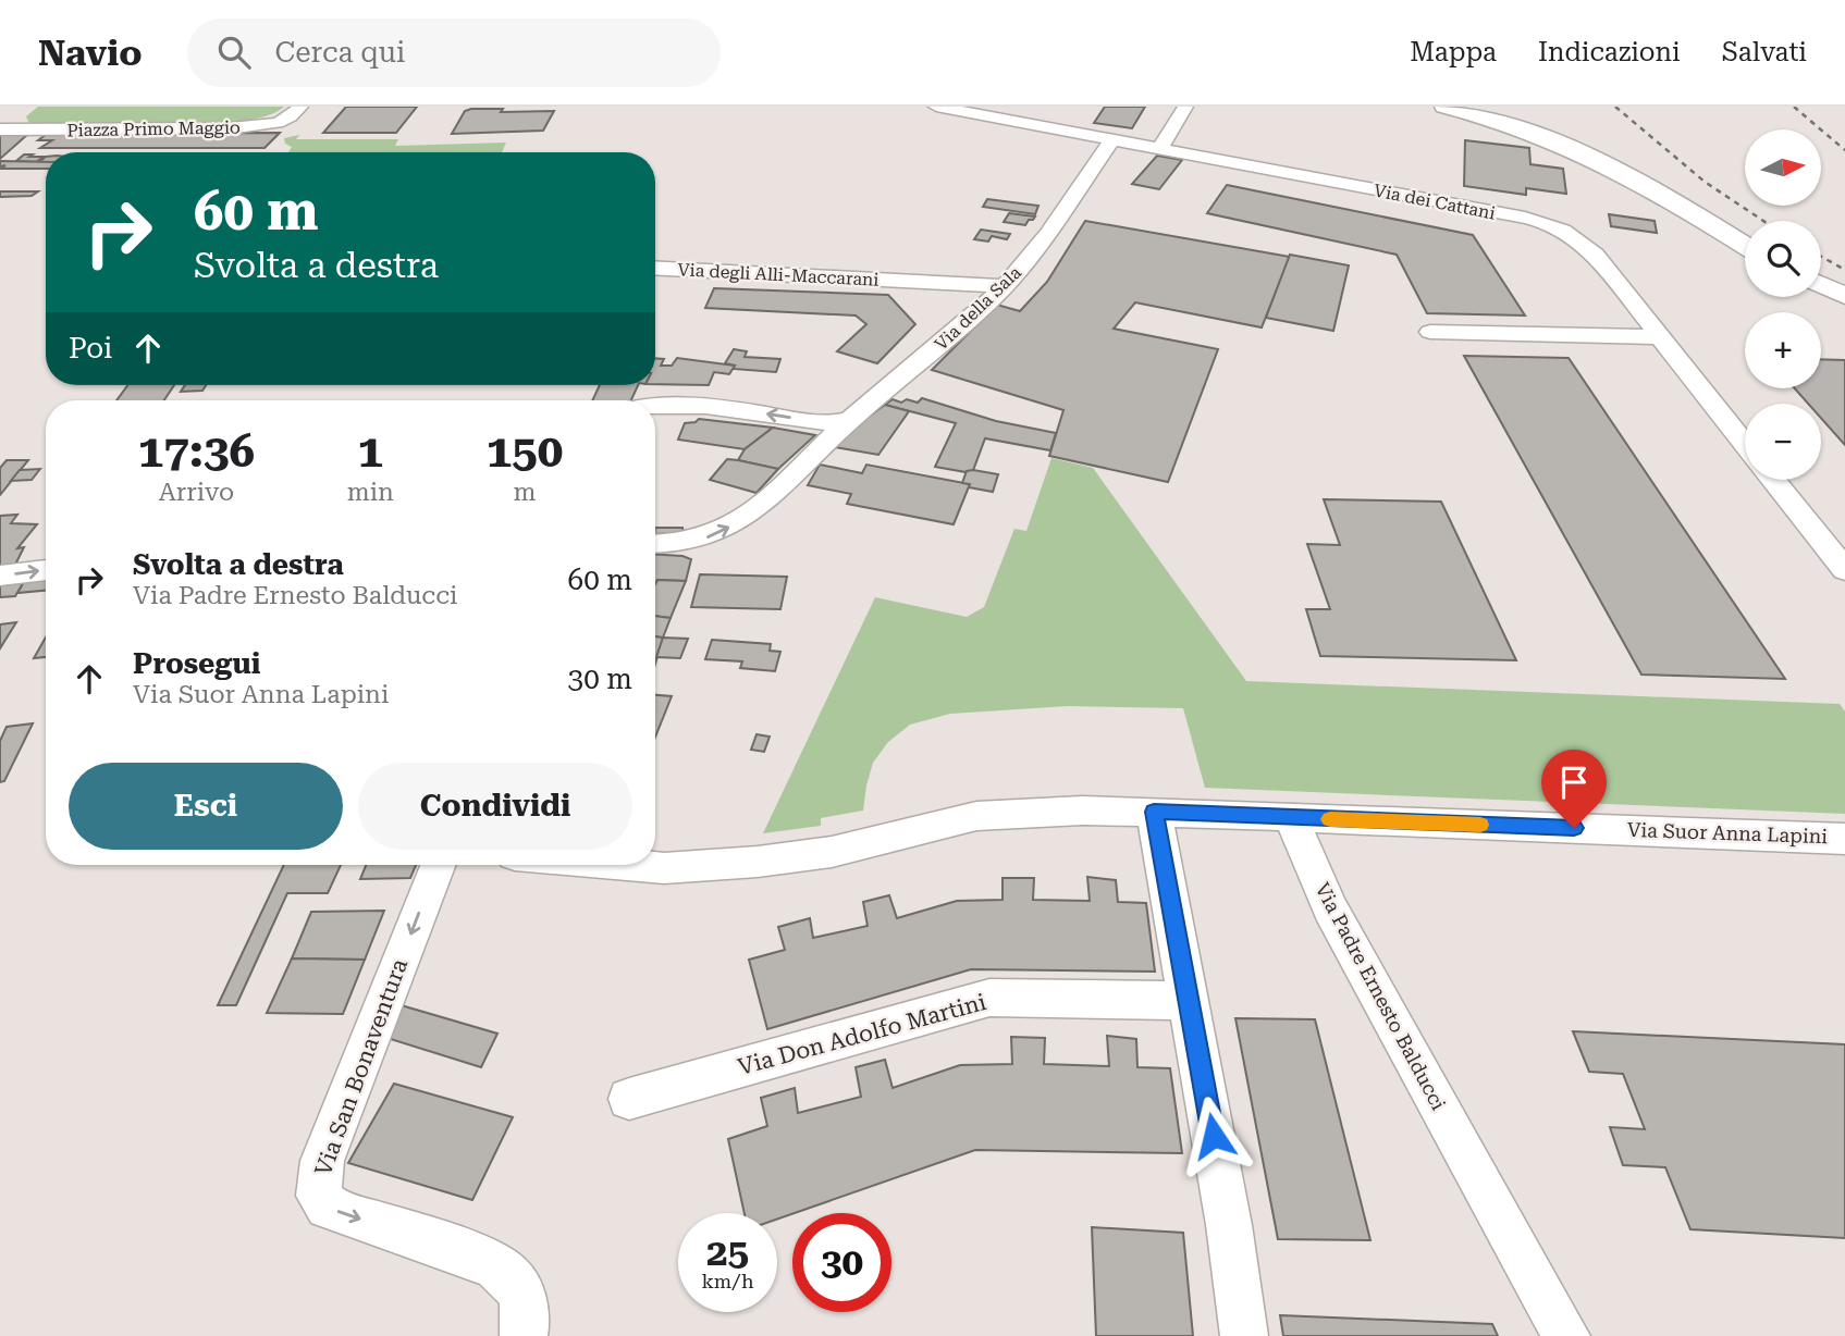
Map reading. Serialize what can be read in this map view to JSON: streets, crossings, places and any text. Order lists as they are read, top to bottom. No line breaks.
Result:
{"streets":{"street":["Piazza Primo Maggio","Via dei Cattani","Via degli Alli-Maccarani","Via della Sala","Via Suor Anna Lapini","Via Padre Ernesto Balducci","Via Don Adolfo Martini","Via San Bonaventura"]},"crossings":[["Via dei Cattani","Via della Sala"],["Via degli Alli-Maccarani","Via della Sala"],["Via Suor Anna Lapini","Via Padre Ernesto Balducci"]],"north":"right","page":{"header":"Navio","search":"Cerca qui","nav":["Mappa","Indicazioni","Salvati"],"map_buttons":["+","−"],"turn":["60 m","Svolta a destra"],"then":"Poi","eta":["17:36","Arrivo","1","min","150","m"],"list":[{"name":"Svolta a destra","note":"Via Padre Ernesto Balducci","value":"60 m"},{"name":"Prosegui","note":"Via Suor Anna Lapini","value":"30 m"}],"buttons":["Esci","Condividi"],"speed":"25 km/h","limit":"30"}}
